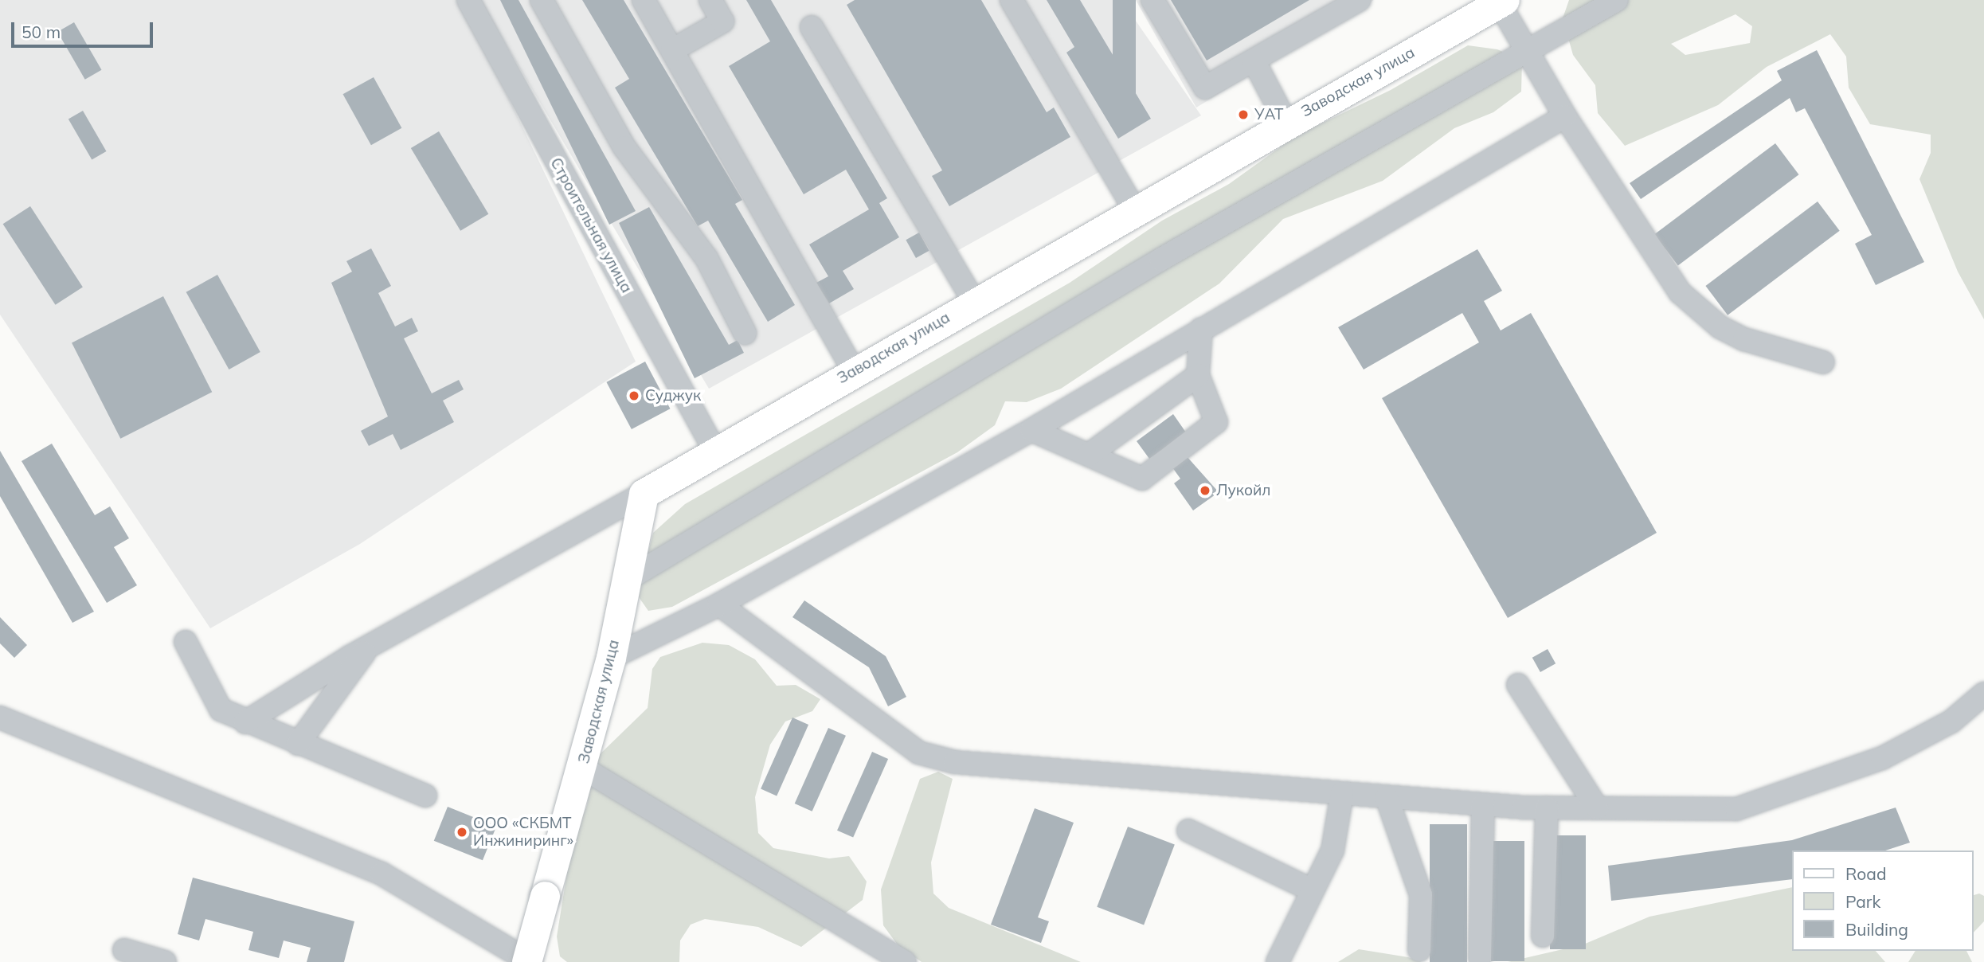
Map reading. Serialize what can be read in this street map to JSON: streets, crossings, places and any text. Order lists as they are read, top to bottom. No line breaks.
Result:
{"streets":{"main road":["Заводская улица"],"street":["Строительная улица"]},"crossings":[["Заводская улица","Строительная улица"]],"places":["УАТ","Суджук","Лукойл","ООО «СКБМТ Инжиниринг»"],"legend":["Road","Park","Building"],"scale_bar":"50 m"}
